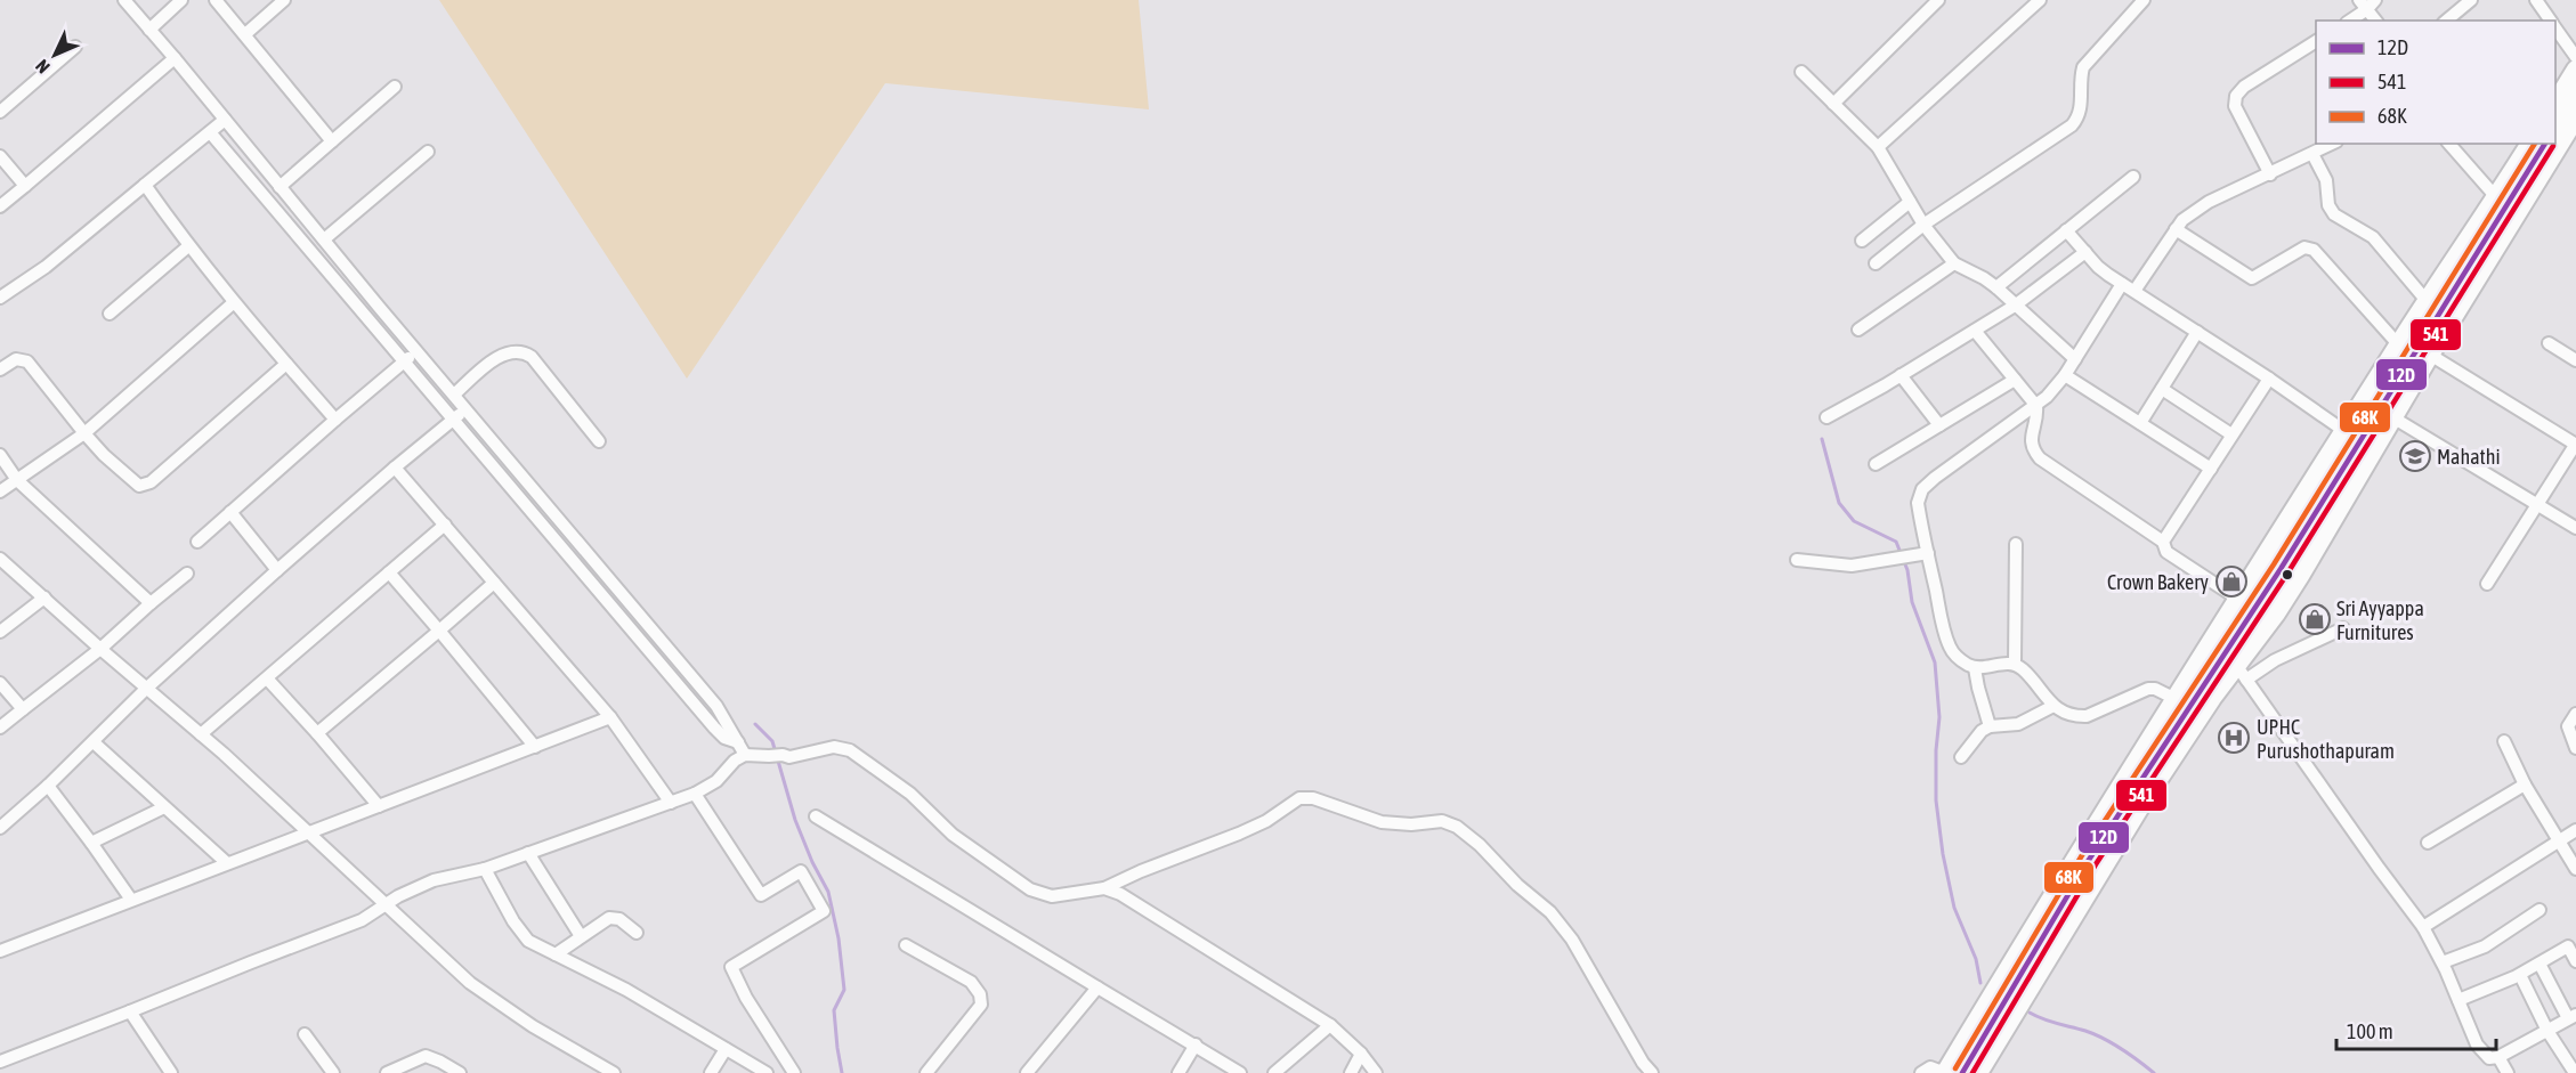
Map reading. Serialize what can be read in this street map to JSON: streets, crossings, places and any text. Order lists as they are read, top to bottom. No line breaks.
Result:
{"places":{"school or university":["Mahathi"],"shop":["Crown Bakery","Sri Ayyappa Furnitures"],"hospital":["UPHC Purushothapuram"]},"lines":["transit line 12D","transit line 68K","transit line 541"],"legend":["12D","541","68K"],"scale_bar":"100 m","north":"bottom left"}
